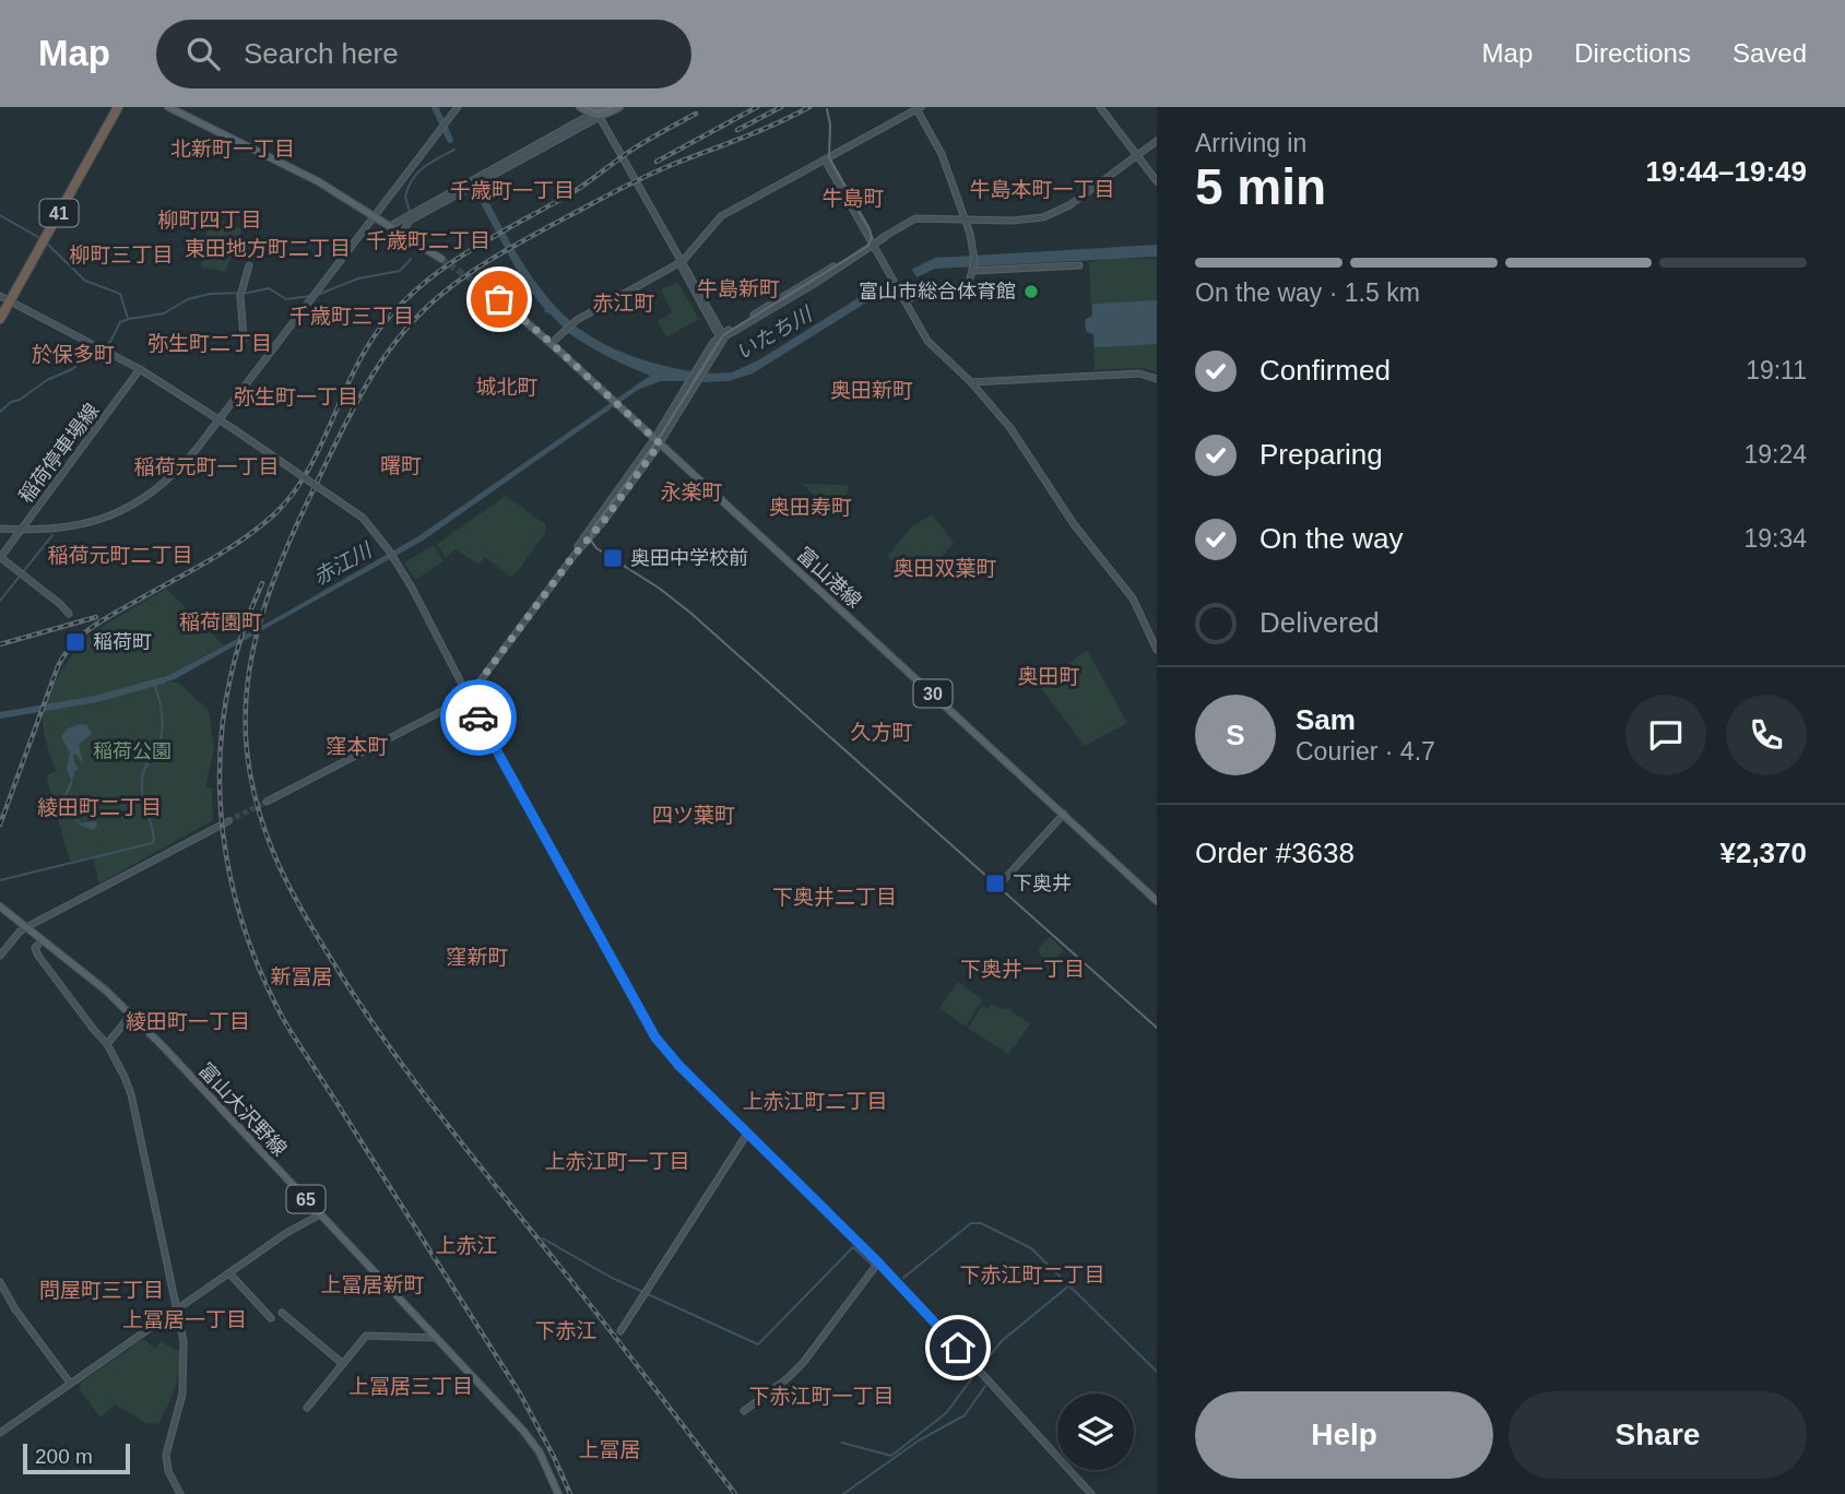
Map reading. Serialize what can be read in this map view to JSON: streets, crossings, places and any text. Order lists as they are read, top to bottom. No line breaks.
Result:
{"streets":{"highway":["41"],"main road":["富山港線","30","富山大沢野線","65"],"street":["稲荷停車場線"]},"districts":["北新町一丁目","牛島本町一丁目","千歳町一丁目","牛島町","柳町四丁目","千歳町二丁目","東田地方町二丁目","柳町三丁目","牛島新町","赤江町","千歳町三丁目","弥生町二丁目","於保多町","城北町","奥田新町","弥生町一丁目","曙町","稲荷元町一丁目","永楽町","奥田寿町","稲荷元町二丁目","奥田双葉町","稲荷園町","奥田町","久方町","窪本町","綾田町二丁目","四ツ葉町","下奥井二丁目","窪新町","下奥井一丁目","新冨居","綾田町一丁目","上赤江町二丁目","上赤江町一丁目","上赤江","下赤江町二丁目","上冨居新町","問屋町三丁目","上冨居一丁目","下赤江","上冨居三丁目","下赤江町一丁目","上冨居"],"water":["いたち川","赤江川"],"parks":["稲荷公園"],"places":{"other":["富山市総合体育館"],"transit":["奥田中学校前","稲荷町","下奥井"]},"scale_bar":"200 m","page":{"header":"Map","search":"Search here","nav":["Map","Directions","Saved"],"heading":["5 min","Arriving in","19:44–19:49"],"panel":["Sam","Courier · 4.7","Order #3638","¥2,370"],"bar":"On the way · 1.5 km","list":[["Confirmed","19:11"],["Preparing","19:24"],["On the way","19:34"],"Delivered"],"round":"S","buttons":["Help","Share"],"scale":"200 m"}}
